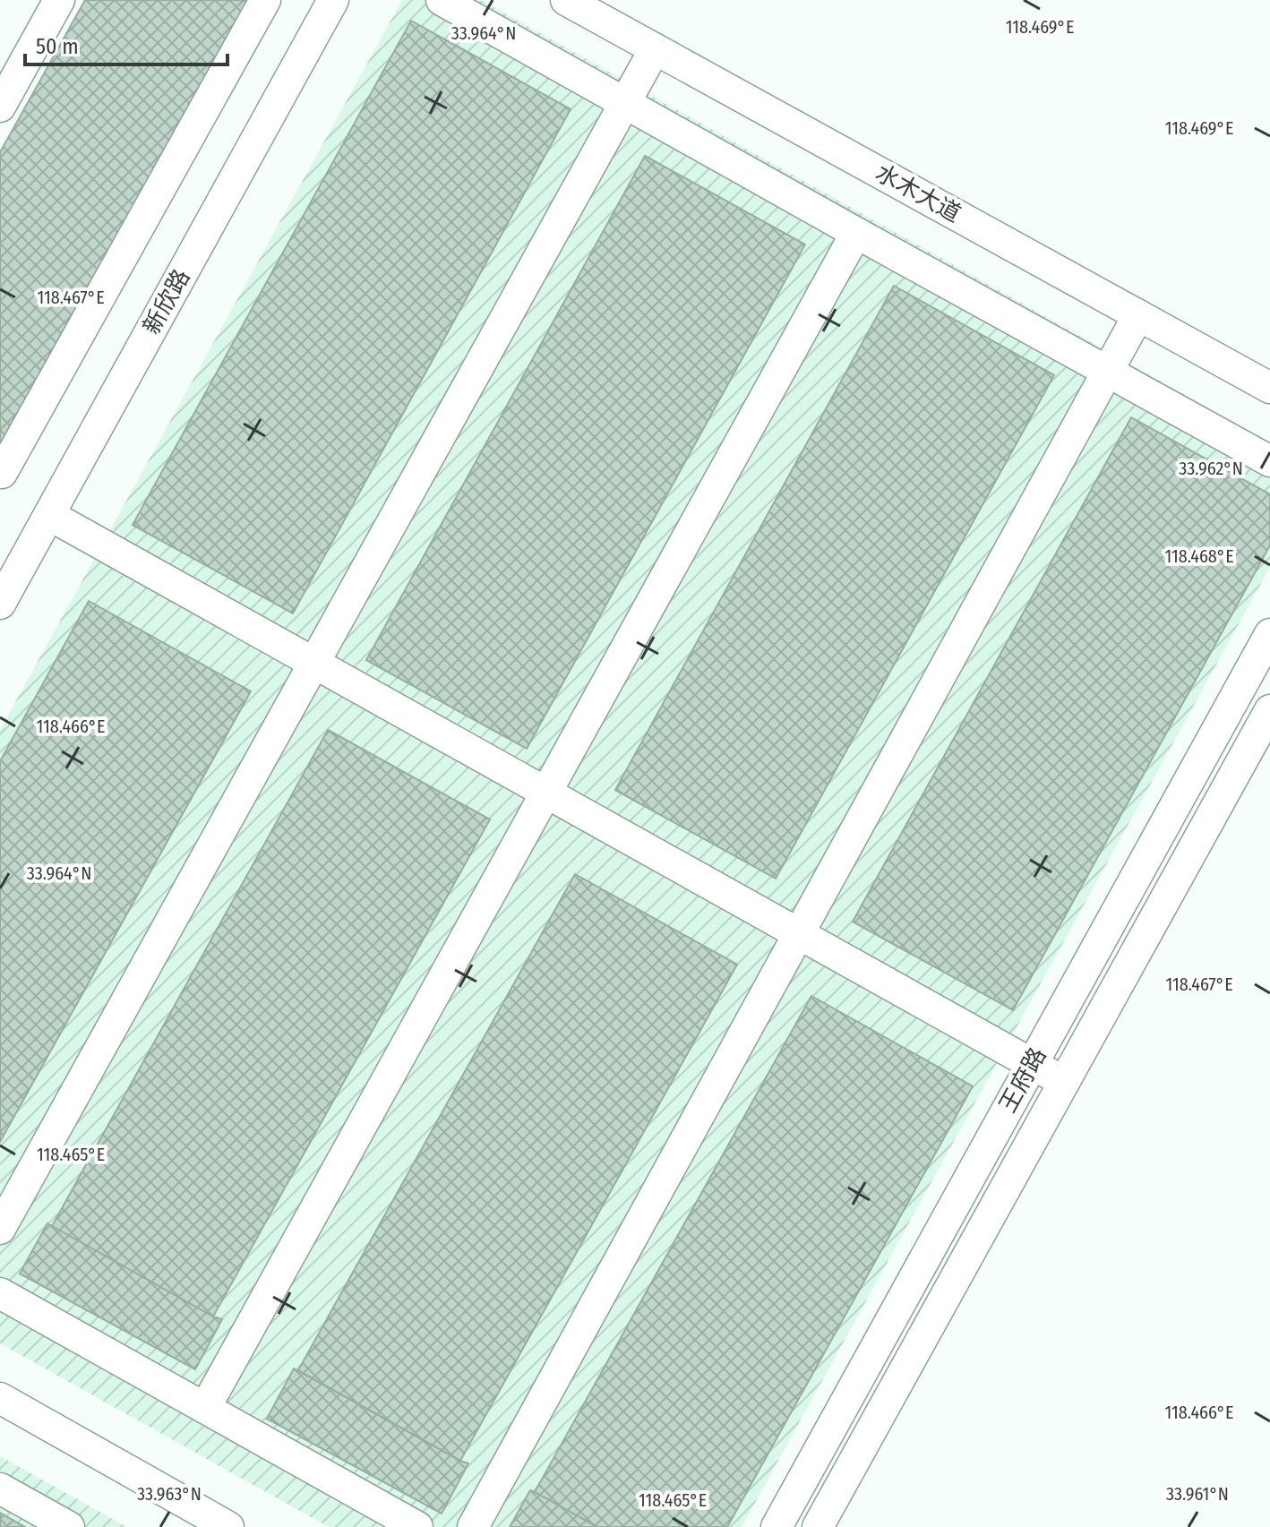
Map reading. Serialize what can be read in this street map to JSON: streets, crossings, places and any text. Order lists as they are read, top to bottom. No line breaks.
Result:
{"streets":{"street":["水木大道","新欣路","王府路"]},"scale_bar":"50 m","coordinates":["118.469°E","33.964°N","118.467°E","33.962°N","118.468°E","118.466°E","118.465°E","33.963°N","33.961°N"]}
